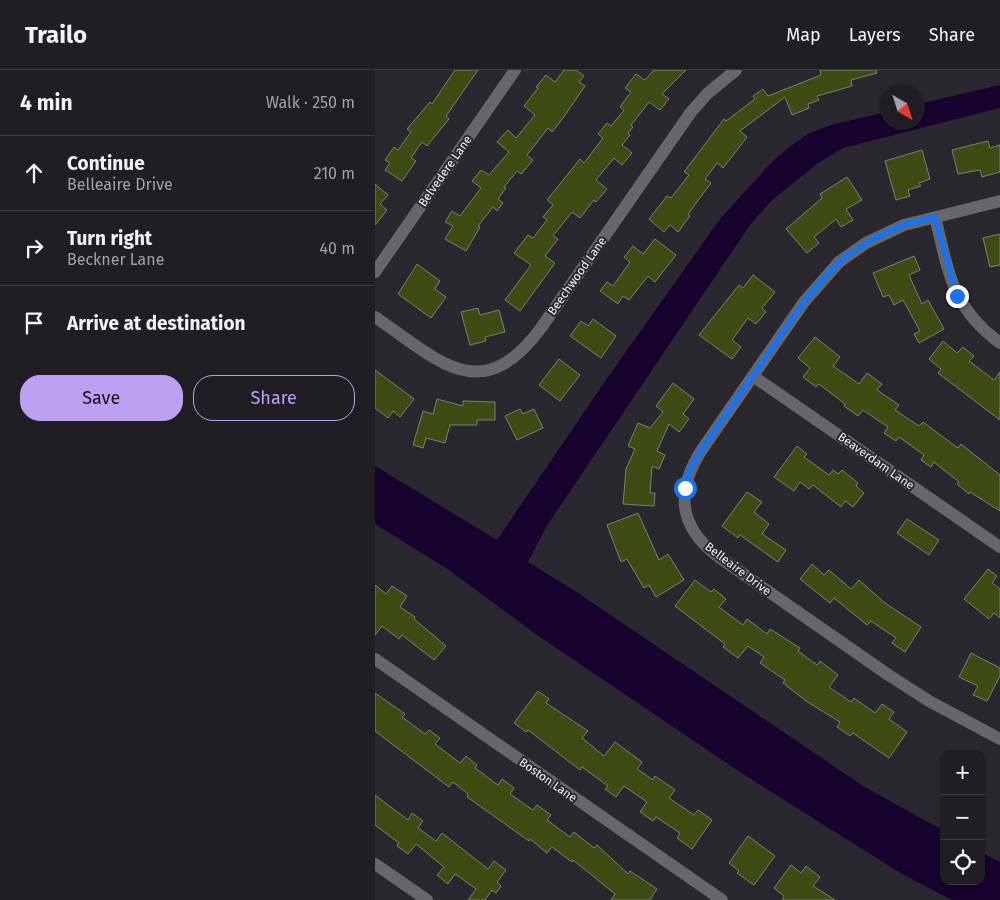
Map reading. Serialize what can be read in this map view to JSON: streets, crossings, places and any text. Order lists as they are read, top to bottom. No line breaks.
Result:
{"streets":{"street":["Belvedere Lane","Beechwood Lane","Beaverdam Lane","Belleaire Drive","Boston Lane"]},"crossings":[["Beaverdam Lane","Belleaire Drive"]],"north":"bottom right","page":{"header":"Trailo","nav":["Map","Layers","Share"],"heading":["4 min","Walk · 250 m"],"list":[["Continue","Belleaire Drive","210 m"],["Turn right","Beckner Lane","40 m"],"Arrive at destination"],"buttons":["Save","Share"],"map_buttons":["+","−"]}}
